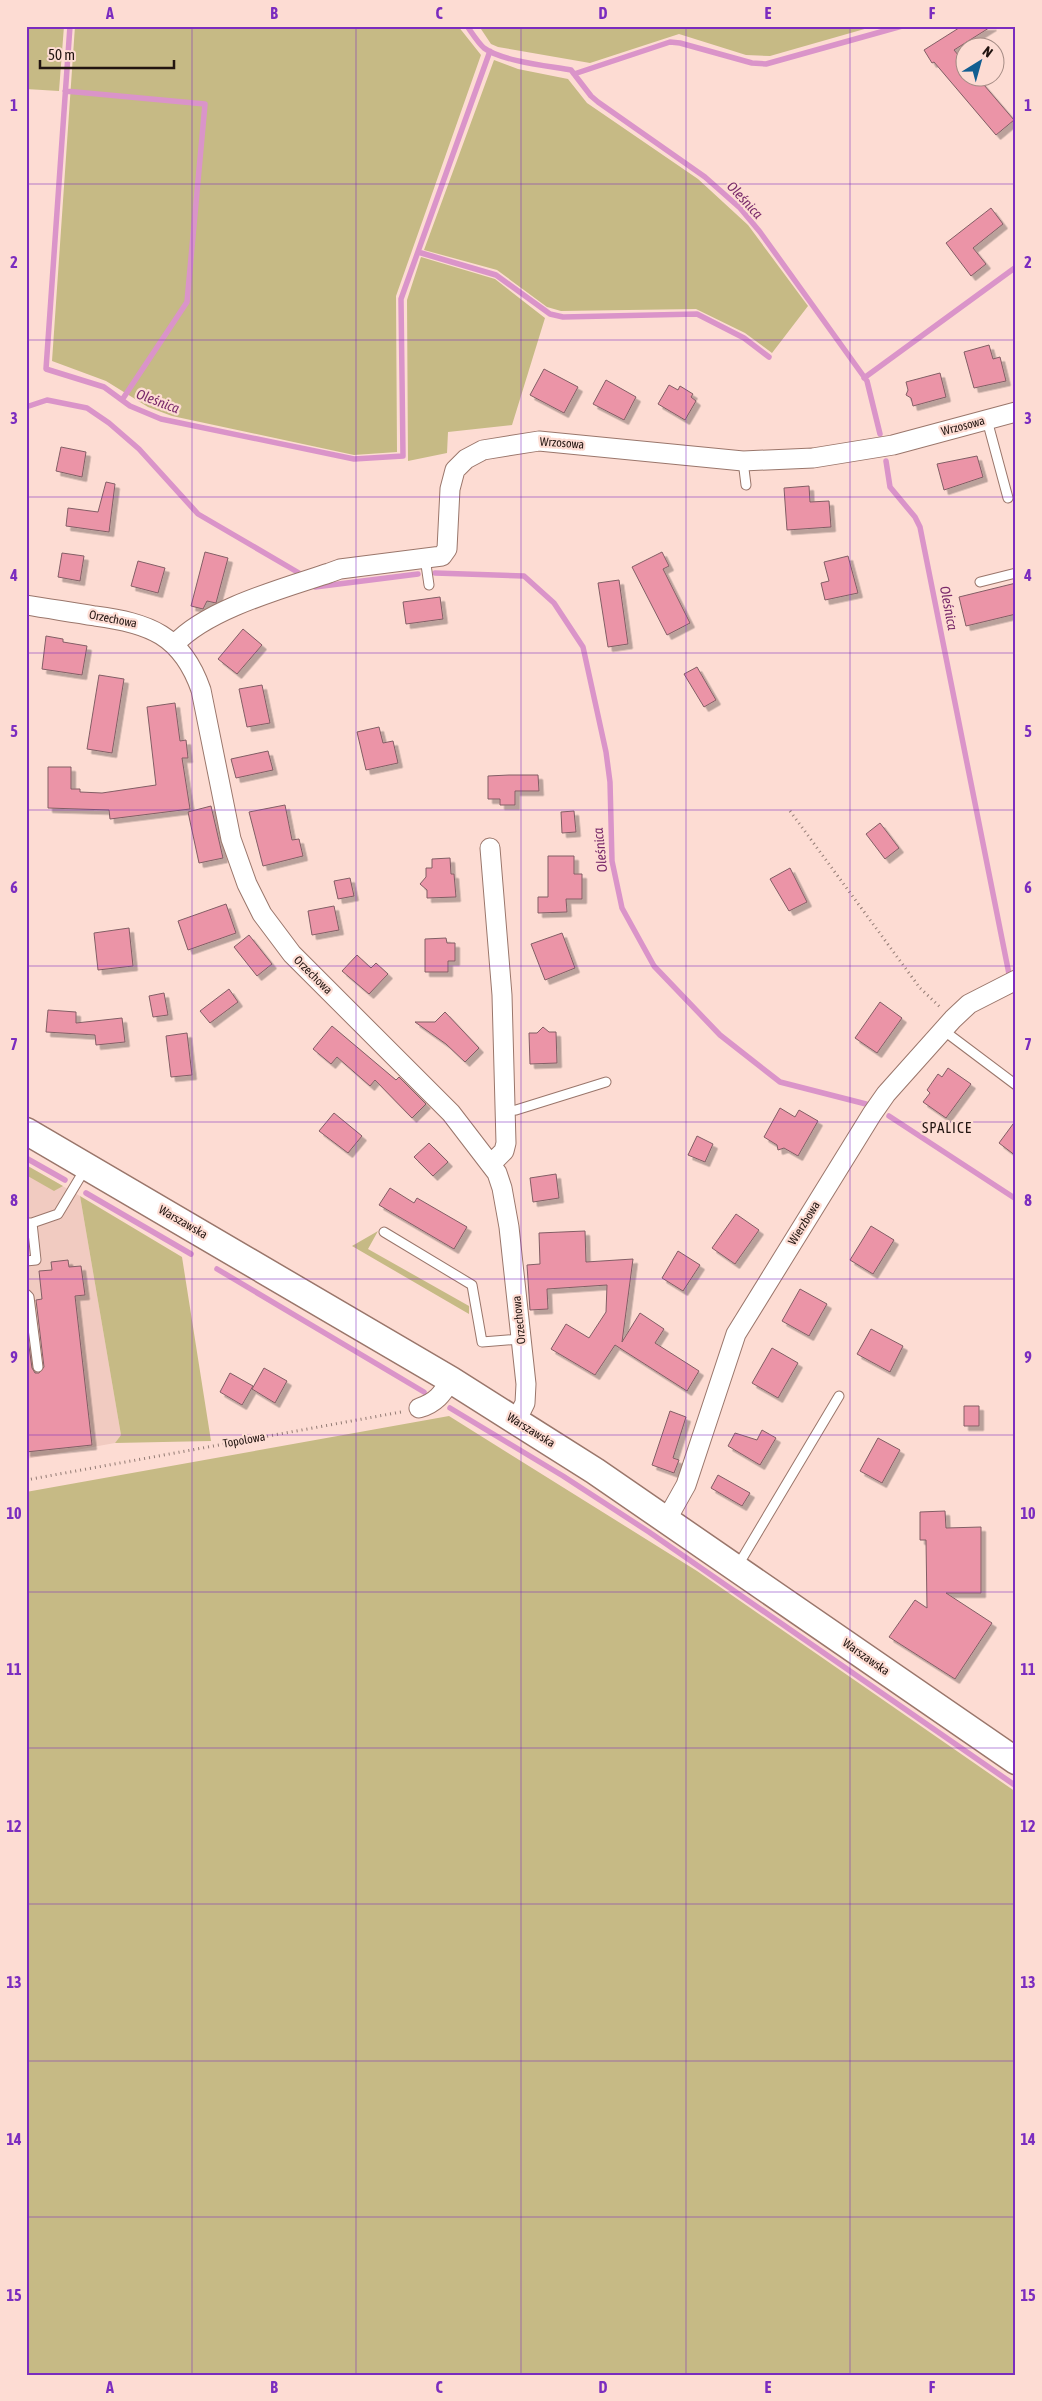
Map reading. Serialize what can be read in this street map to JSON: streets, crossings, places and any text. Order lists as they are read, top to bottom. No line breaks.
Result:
{"streets":{"main road":["Warszawska"],"street":["Wrzosowa","Orzechowa","Wierzbowa"],"path":["Topolowa"]},"crossings":[["Wrzosowa","Orzechowa"],["Orzechowa","Warszawska"],["Warszawska","Wierzbowa"]],"districts":["SPALICE"],"water":["Oleśnica"],"scale_bar":"50 m","north":"top right","grid":{"columns":["A","B","C","D","E","F"],"rows":["1","2","3","4","5","6","7","8","9","10","11","12","13","14","15"]}}
